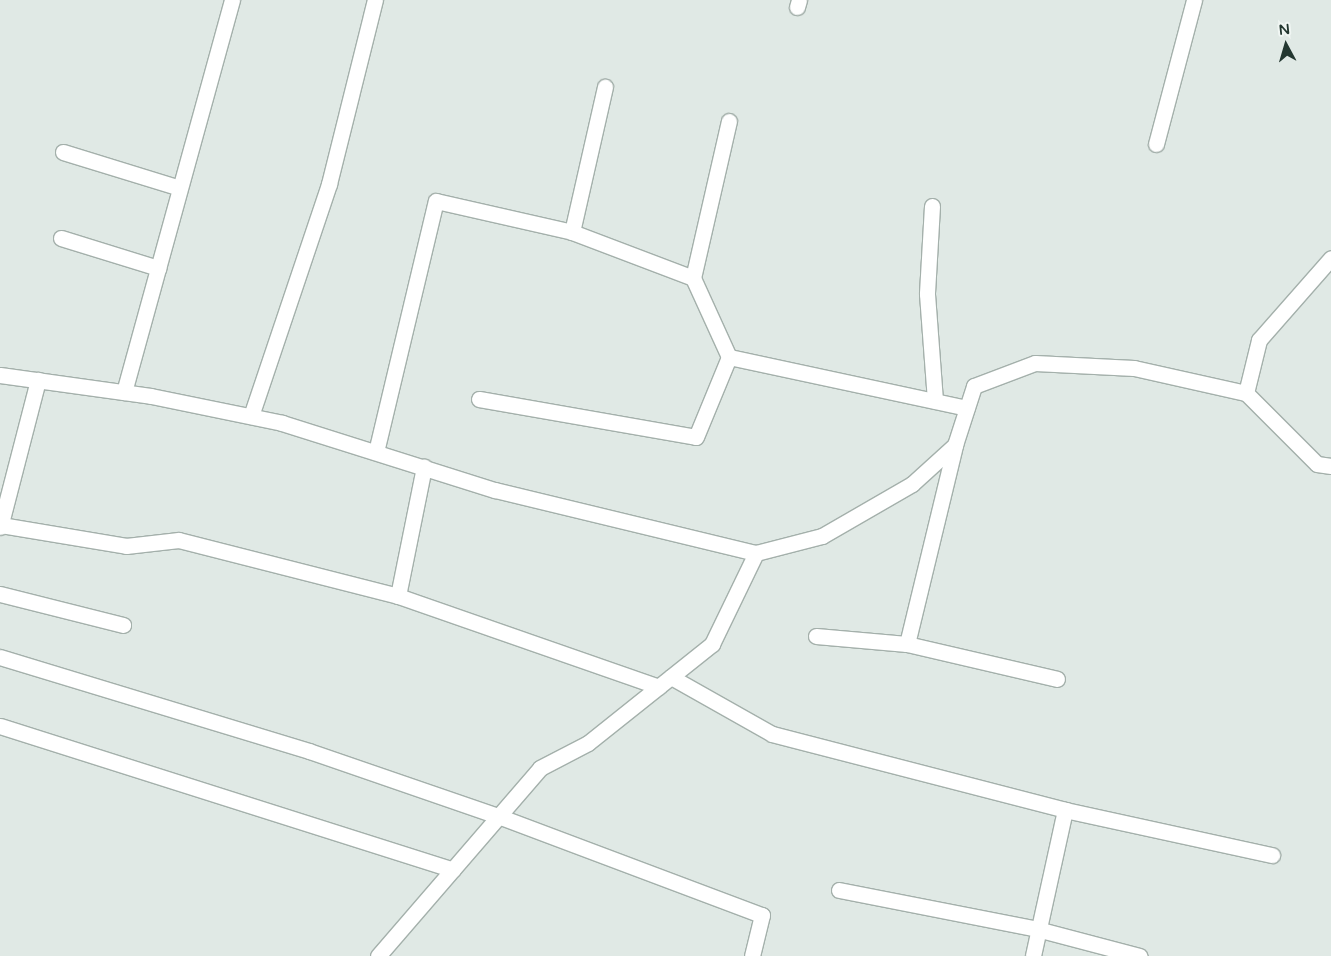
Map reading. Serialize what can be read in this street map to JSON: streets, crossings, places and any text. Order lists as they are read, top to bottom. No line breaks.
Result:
{"north":"top"}
